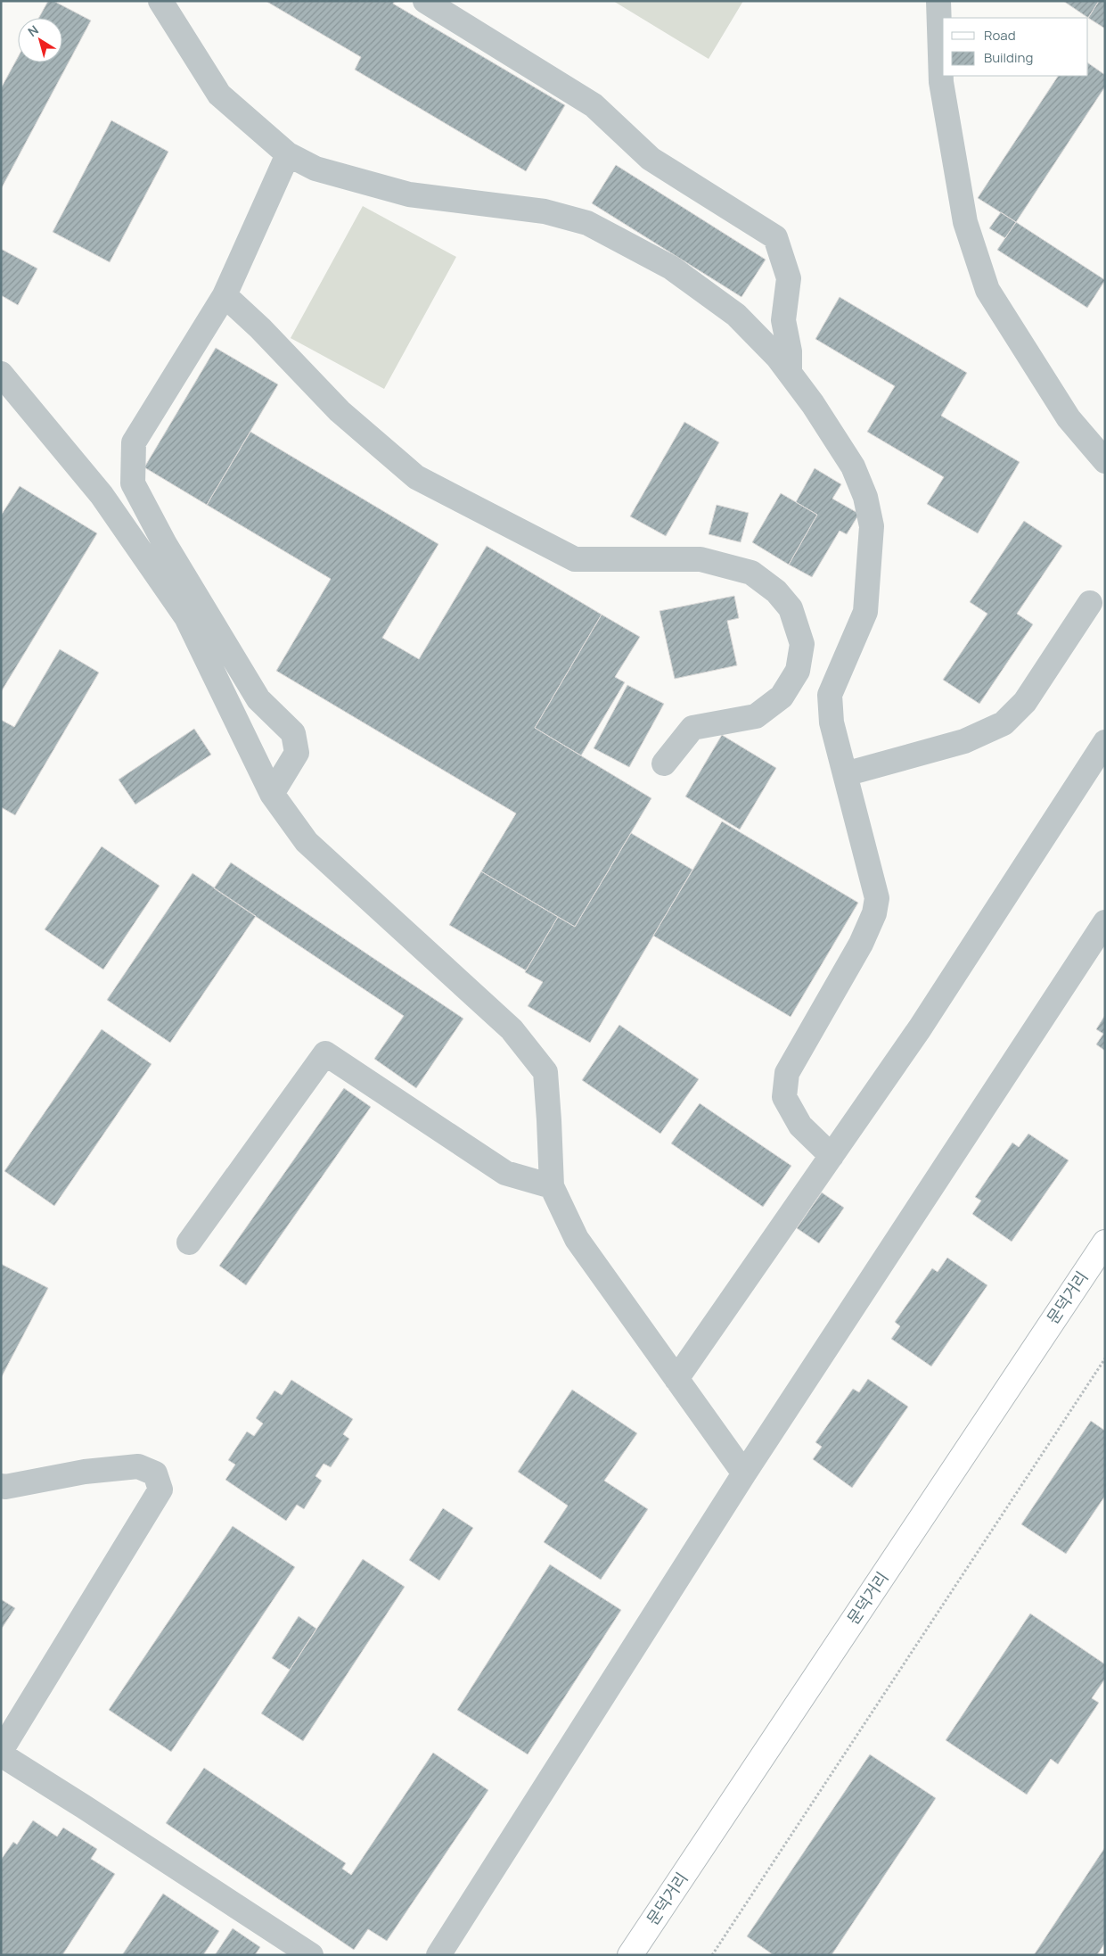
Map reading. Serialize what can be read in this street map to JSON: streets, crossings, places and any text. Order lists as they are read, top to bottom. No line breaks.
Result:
{"streets":{"main road":["문덕거리"]},"legend":["Road","Building"],"north":"top left"}
